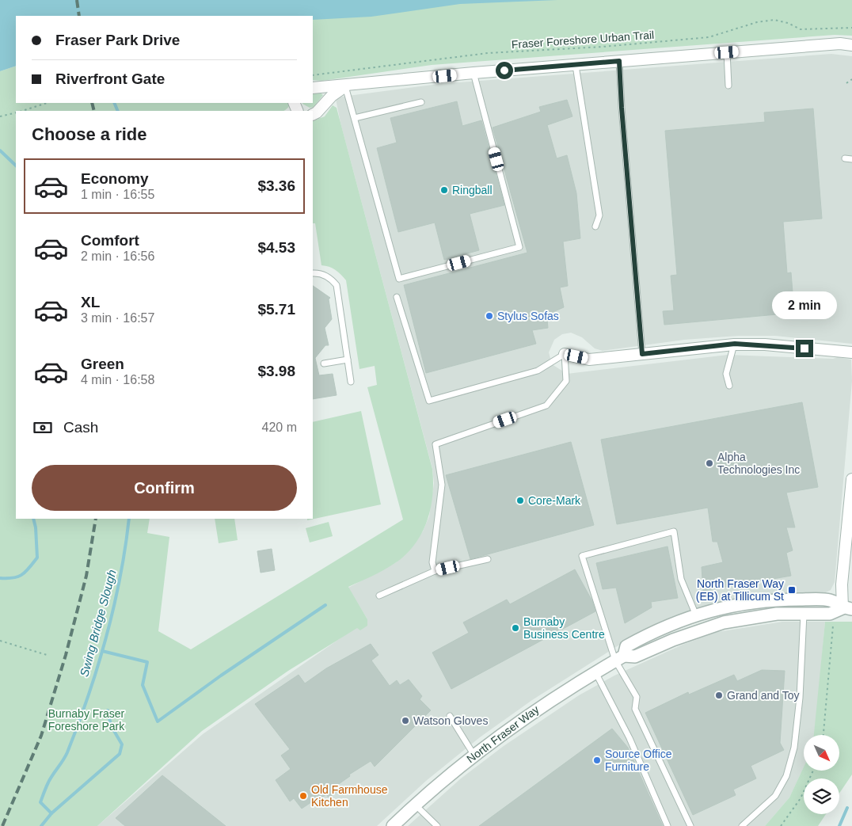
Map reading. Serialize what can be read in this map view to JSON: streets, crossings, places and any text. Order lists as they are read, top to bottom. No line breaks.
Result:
{"streets":{"street":["North Fraser Way"],"path":["Fraser Foreshore Urban Trail"]},"water":["Swing Bridge Slough"],"parks":["Burnaby Fraser Foreshore Park"],"places":{"other":["Ringball","Stylus Sofas","Alpha Technologies Inc","Core-Mark","Burnaby Business Centre","Grand and Toy","Watson Gloves","Source Office Furniture","Old Farmhouse Kitchen"],"transit":["North Fraser Way (EB) at Tillicum St"]},"north":"bottom right","page":{"banner":["Fraser Park Drive","Riverfront Gate"],"heading":"Choose a ride","list":[{"name":"Economy","note":"1 min · 16:55","value":"$3.36"},{"name":"Comfort","note":"2 min · 16:56","value":"$4.53"},{"name":"XL","note":"3 min · 16:57","value":"$5.71"},{"name":"Green","note":"4 min · 16:58","value":"$3.98"}],"bubble":"2 min","pay":["Cash","420 m"],"buttons":"Confirm"}}
